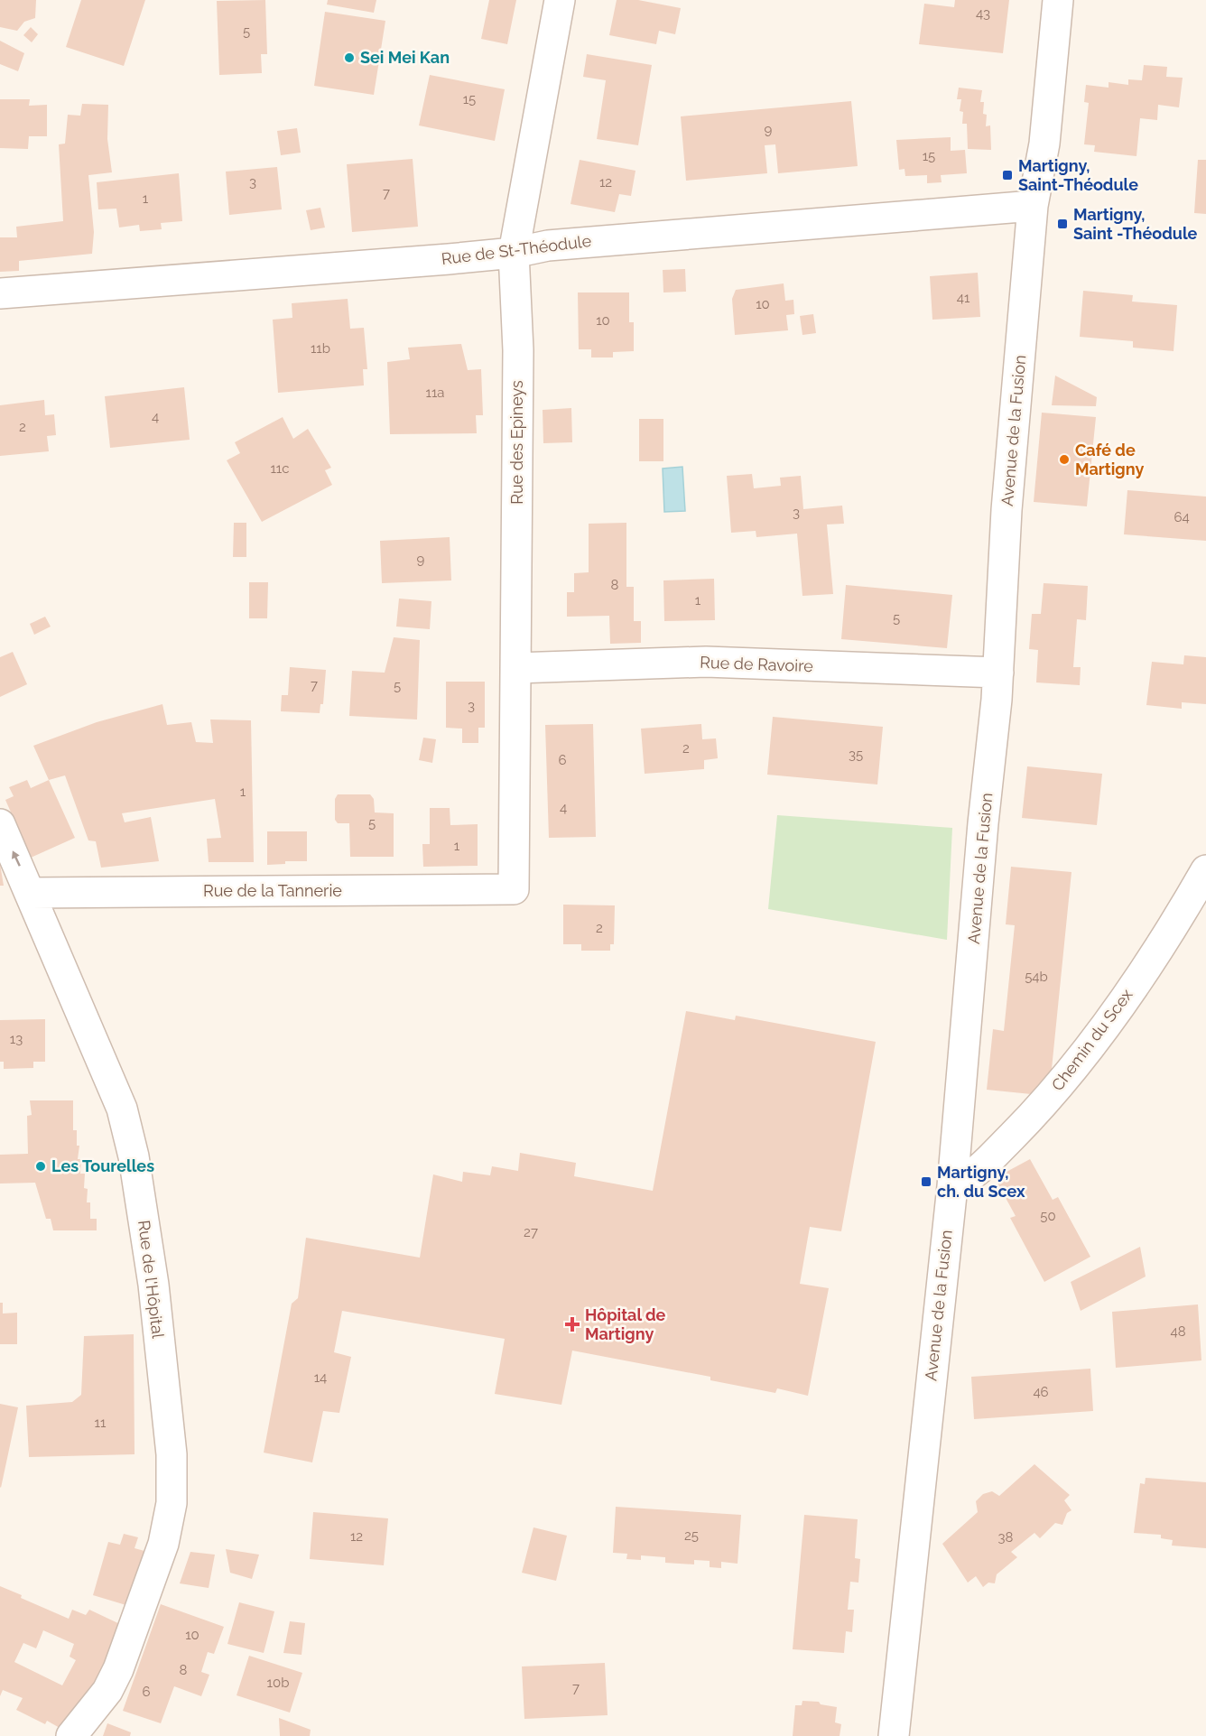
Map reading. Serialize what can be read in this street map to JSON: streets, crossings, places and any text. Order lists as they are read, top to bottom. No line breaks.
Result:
{"streets":{"street":["Rue de St-Théodule","Avenue de la Fusion","Rue des Epineys","Rue de Ravoire","Rue de la Tannerie","Chemin du Scex","Rue de l'Hôpital"]},"crossings":[["Rue de St-Théodule","Avenue de la Fusion"],["Rue de St-Théodule","Rue des Epineys"],["Avenue de la Fusion","Rue de Ravoire"],["Avenue de la Fusion","Chemin du Scex"],["Rue des Epineys","Rue de Ravoire"],["Rue des Epineys","Rue de la Tannerie"],["Rue de la Tannerie","Rue de l'Hôpital"]],"places":{"other":["Sei Mei Kan","Café de Martigny","Les Tourelles"],"transit":["Martigny, Saint-Théodule","Martigny, Saint -Théodule","Martigny, ch. du Scex"],"health":["Hôpital de Martigny"]},"house_numbers":["43","5","15","9","15","3","12","7","1","41","10","10","11b","11a","4","2","11c","3","64","9","8","1","5","7","5","3","2","35","6","1","4","5","1","2","54b","13","50","27","48","14","46","11","25","12","38","10","8","10b","7","6"]}
